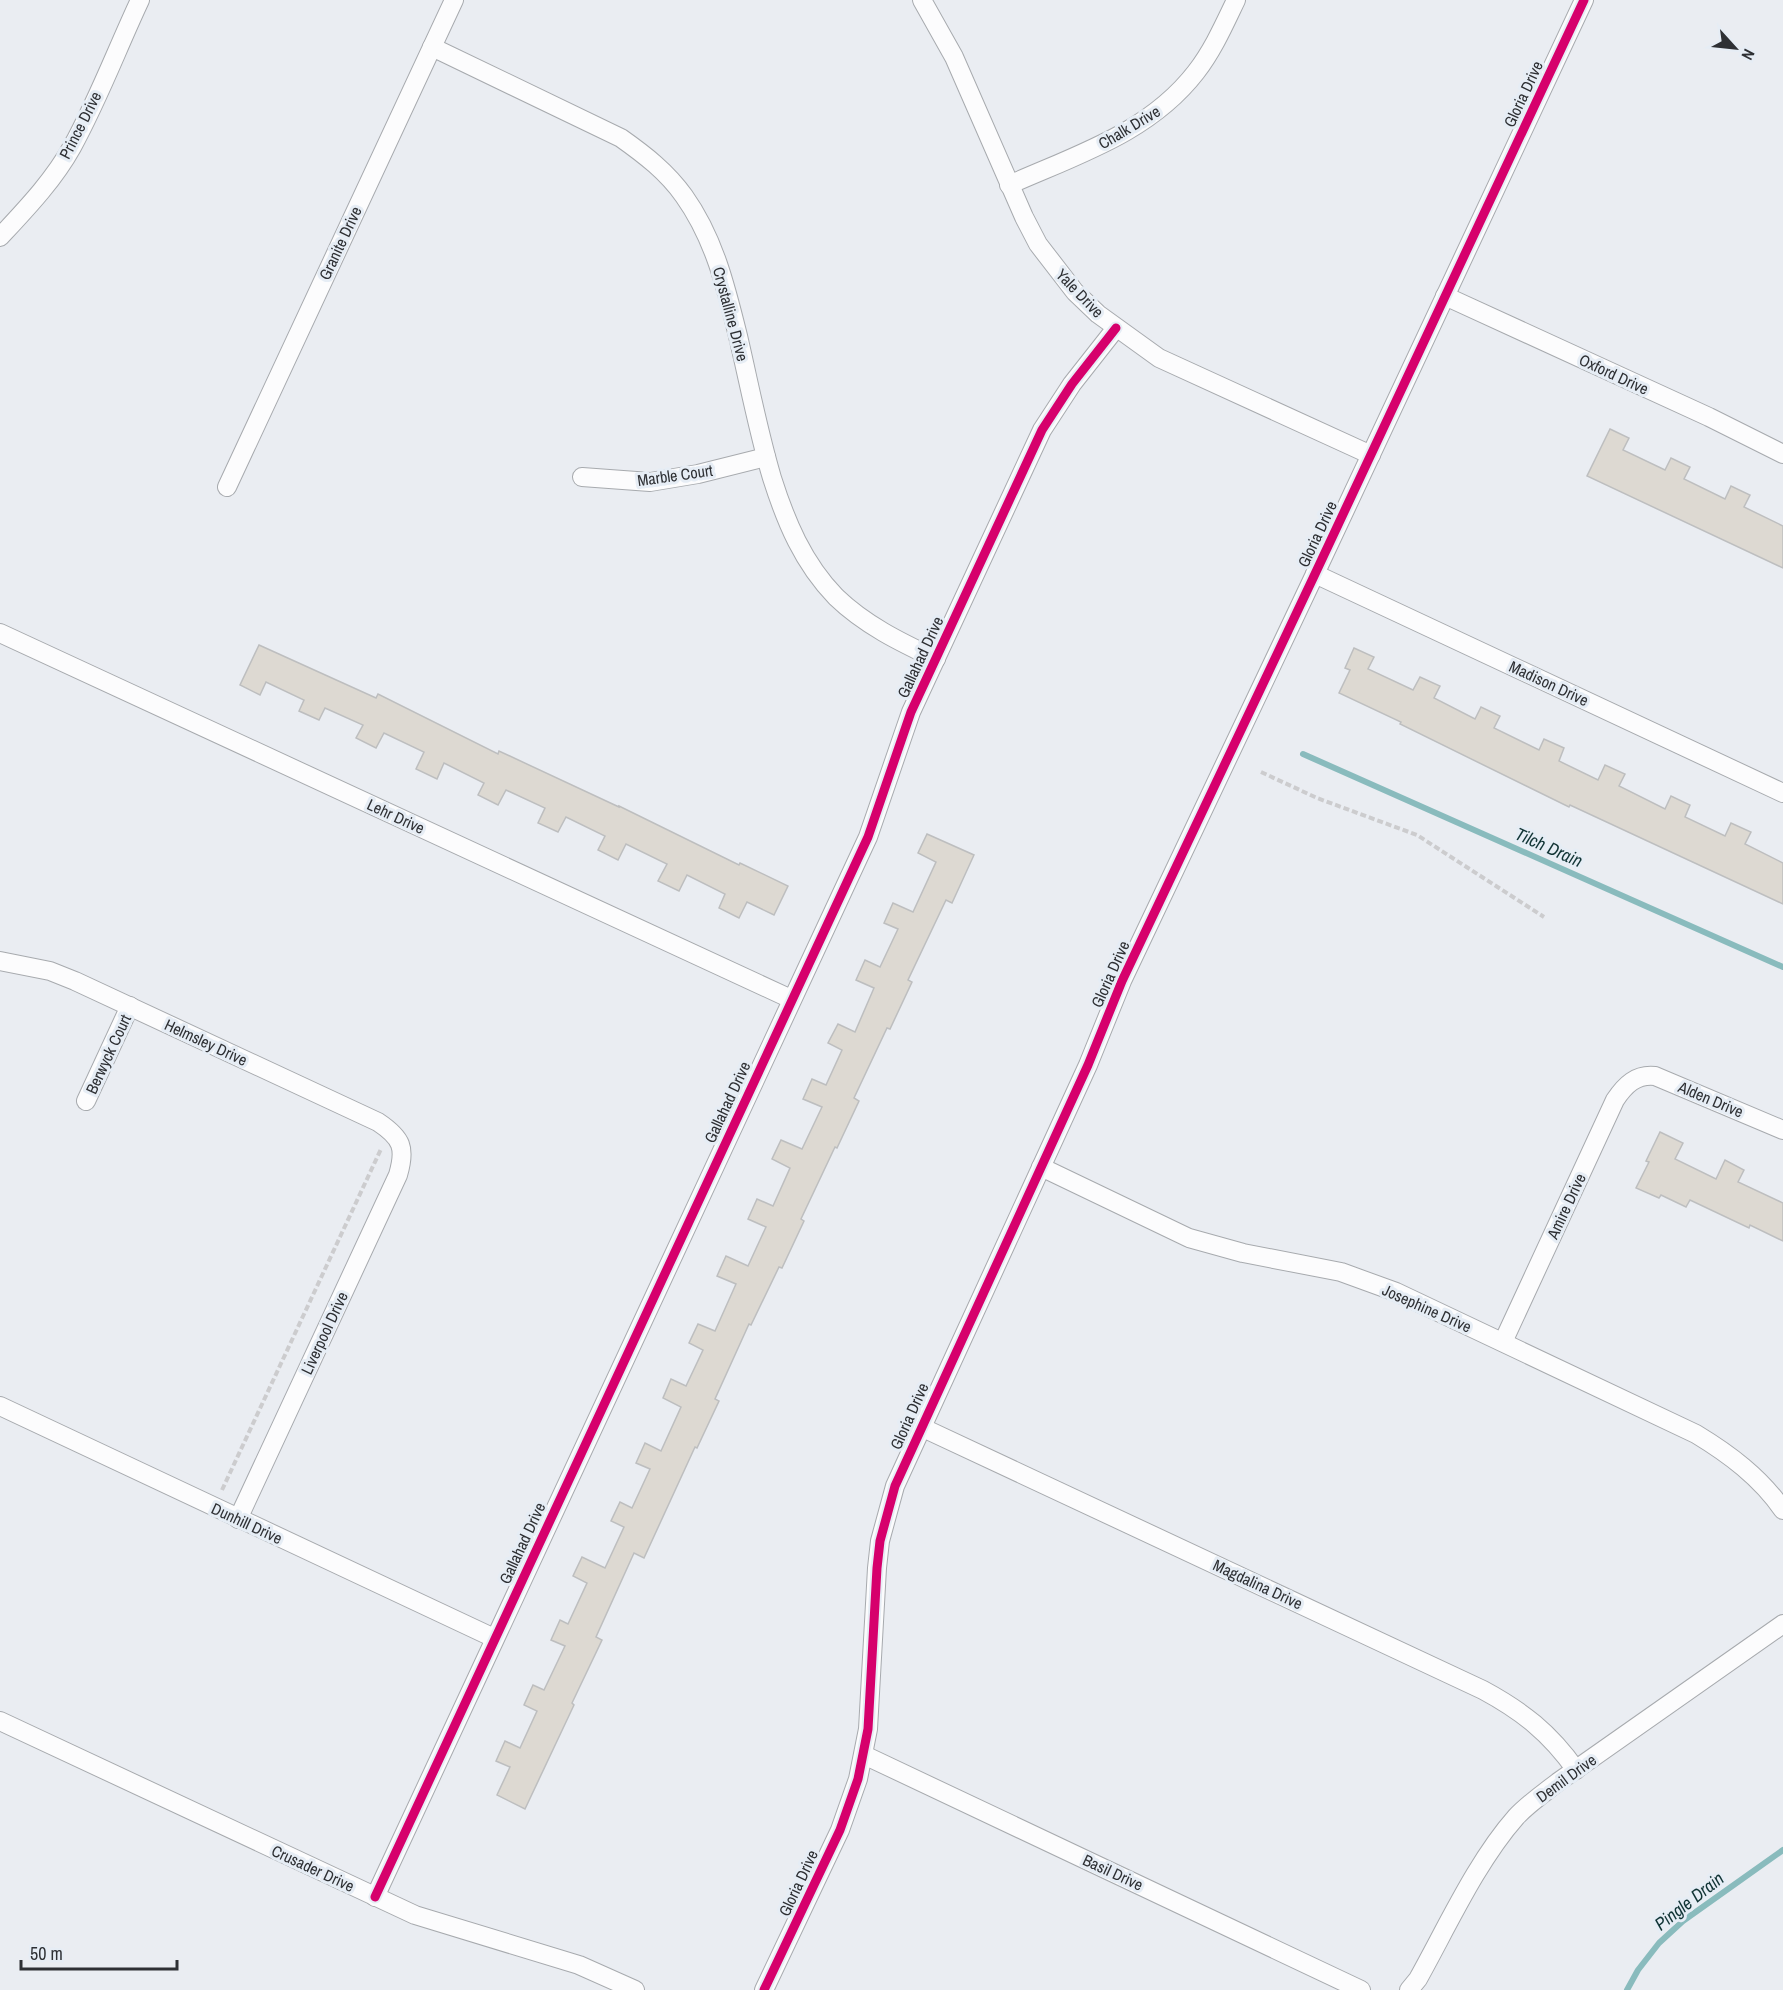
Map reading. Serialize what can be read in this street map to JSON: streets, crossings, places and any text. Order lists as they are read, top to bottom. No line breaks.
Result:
{"streets":{"street":["Gloria Drive","Prince Drive","Chalk Drive","Granite Drive","Yale Drive","Crystalline Drive","Oxford Drive","Marble Court","Gallahad Drive","Madison Drive","Lehr Drive","Helmsley Drive","Berwyck Court","Alden Drive","Amire Drive","Josephine Drive","Liverpool Drive","Dunhill Drive","Magdalina Drive","Demil Drive","Crusader Drive","Basil Drive"]},"crossings":[["Gloria Drive","Yale Drive"],["Gloria Drive","Oxford Drive"],["Gloria Drive","Madison Drive"],["Gloria Drive","Josephine Drive"],["Gloria Drive","Magdalina Drive"],["Gloria Drive","Basil Drive"],["Chalk Drive","Yale Drive"],["Granite Drive","Crystalline Drive"],["Yale Drive","Gallahad Drive"],["Crystalline Drive","Marble Court"],["Crystalline Drive","Gallahad Drive"],["Gallahad Drive","Lehr Drive"],["Gallahad Drive","Dunhill Drive"],["Gallahad Drive","Crusader Drive"],["Helmsley Drive","Berwyck Court"],["Helmsley Drive","Liverpool Drive"],["Alden Drive","Amire Drive"],["Amire Drive","Josephine Drive"],["Liverpool Drive","Dunhill Drive"],["Magdalina Drive","Demil Drive"]],"water":["Tilch Drain","Pingle Drain"],"scale_bar":"50 m","north":"bottom right"}
